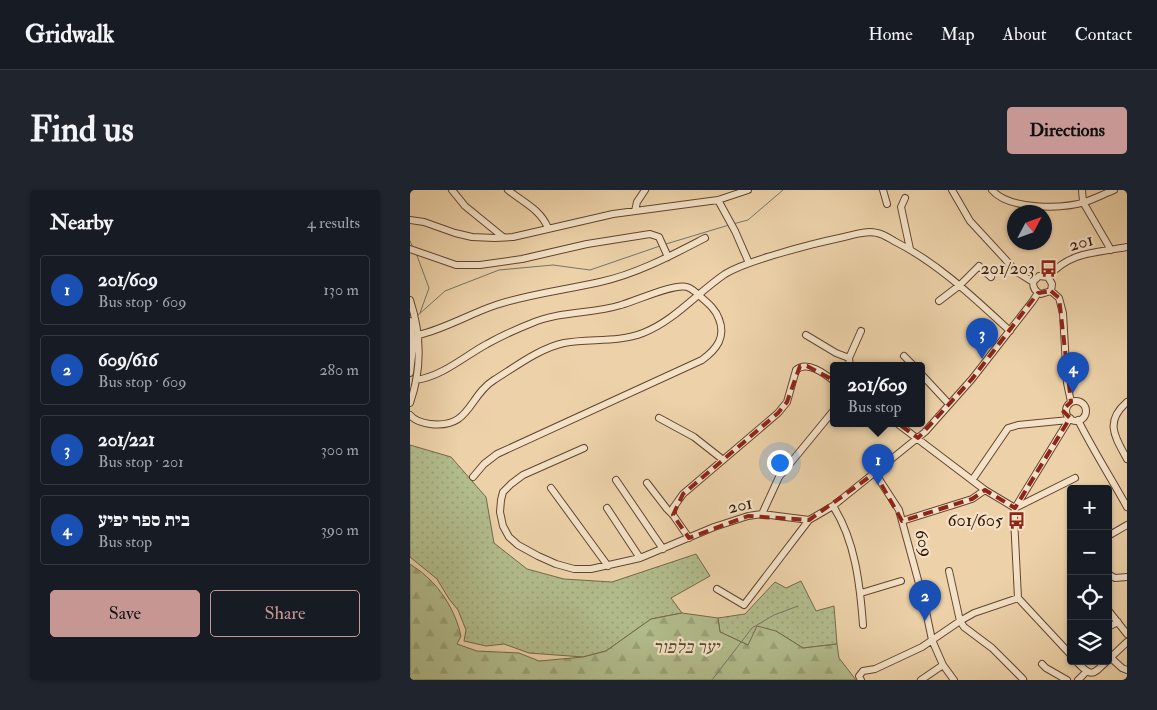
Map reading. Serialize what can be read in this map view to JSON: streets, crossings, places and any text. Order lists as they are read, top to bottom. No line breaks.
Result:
{"streets":{"street":["201","609"]},"parks":["יער בלפור"],"places":{"bus stop":["201/203","601/605"]},"north":"top right","page":{"header":"Gridwalk","nav":["Home","Map","About","Contact"],"buttons":["Directions",["Save","Share"]],"title":"Find us","heading":["Nearby","4 results"],"list":[{"mark":"1","name":"201/609","note":"Bus stop · 609","value":"130 m"},{"mark":"2","name":"609/616","note":"Bus stop · 609","value":"280 m"},{"mark":"3","name":"201/221","note":"Bus stop · 201","value":"300 m"},{"mark":"4","name":"בית ספר יפיע","note":"Bus stop","value":"390 m"}],"pins":["3","4","1","2"],"popup":["201/609","Bus stop"],"map_buttons":["+","−"]}}
